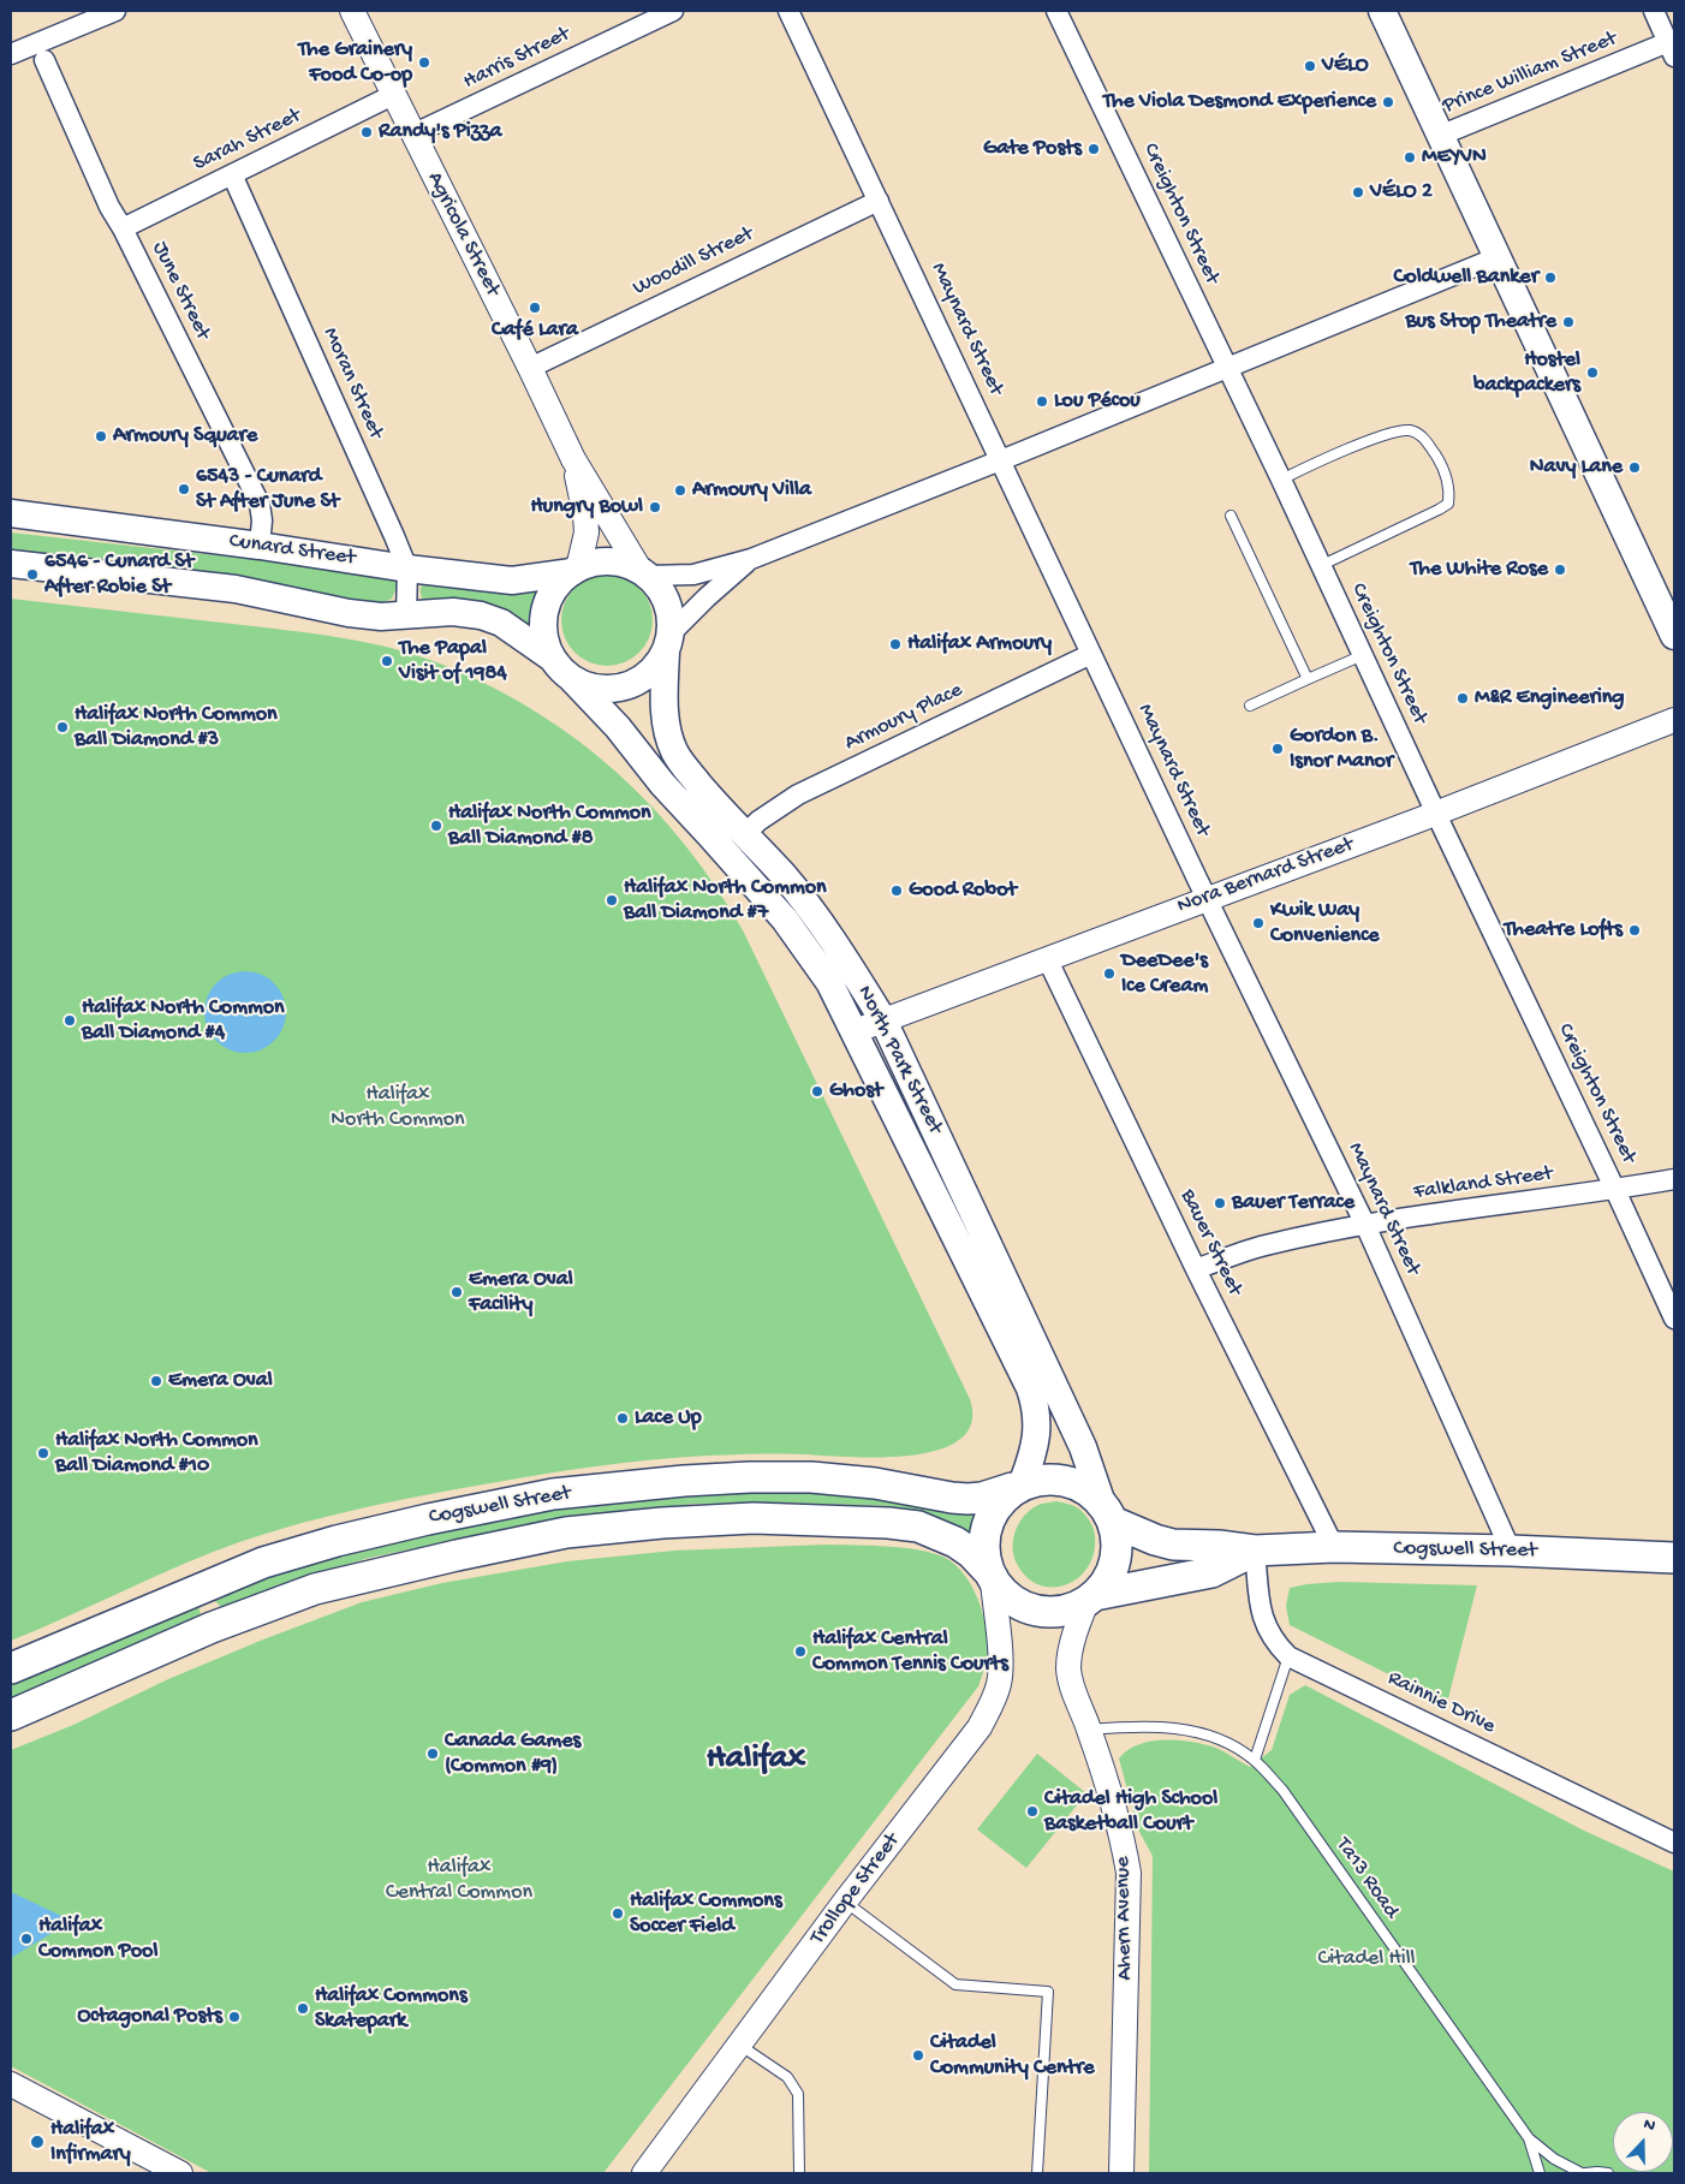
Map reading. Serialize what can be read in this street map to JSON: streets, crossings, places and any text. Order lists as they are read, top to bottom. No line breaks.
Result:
{"streets":{"main road":["Cunard Street","North Park Street","Cogswell Street"],"street":["Harris Street","Prince William Street","Sarah Street","Creighton Street","Agricola Street","Woodill Street","June Street","Maynard Street","Moran Street","Armoury Place","Nora Bernard Street","Falkland Street","Bauer Street","Rainnie Drive","Trollope Street","Ahern Avenue"],"lane":["Ta13 Road"]},"crossings":[["Harris Street","Agricola Street"],["Sarah Street","Agricola Street"],["Sarah Street","June Street"],["Sarah Street","Moran Street"],["Creighton Street","Nora Bernard Street"],["Creighton Street","Falkland Street"],["Agricola Street","Woodill Street"],["Agricola Street","Cunard Street"],["Agricola Street","North Park Street"],["Woodill Street","Maynard Street"],["June Street","Cunard Street"],["Maynard Street","Armoury Place"],["Maynard Street","Nora Bernard Street"],["Maynard Street","Falkland Street"],["Maynard Street","Cogswell Street"],["Moran Street","Cunard Street"],["Cunard Street","North Park Street"],["Armoury Place","North Park Street"],["Nora Bernard Street","North Park Street"],["Nora Bernard Street","Bauer Street"],["North Park Street","Cogswell Street"],["North Park Street","Trollope Street"],["North Park Street","Ahern Avenue"],["Falkland Street","Bauer Street"],["Bauer Street","Cogswell Street"],["Cogswell Street","Rainnie Drive"],["Cogswell Street","Trollope Street"],["Cogswell Street","Ahern Avenue"],["Ta13 Road","Ahern Avenue"],["Trollope Street","Ahern Avenue"]],"districts":["Halifax"],"parks":["Halifax North Common","Halifax Central Common","Citadel Hill"],"places":["The Grainery Food Co-op","VÉLO","The Viola Desmond Experience","Randy's Pizza","Gate Posts","MEYVN","VÉLO 2","Coldwell Banker","Café Lara","Bus Stop Theatre","Hostel backpackers","Lou Pécou","Armoury Square","Navy Lane","6543 - Cunard St After June St","Armoury Villa","Hungry Bowl","The White Rose","6546 - Cunard St After Robie St","Halifax Armoury","The Papal Visit of 1984","M&R Engineering","Halifax North Common Ball Diamond #3","Gordon B. Isnor Manor","Halifax North Common Ball Diamond #8","Good Robot","Halifax North Common Ball Diamond #7","Kwik Way Convenience","Theatre Lofts","DeeDee's Ice Cream","Halifax North Common Ball Diamond #4","Ghost","Bauer Terrace","Emera Oval Facility","Emera Oval","Lace Up","Halifax North Common Ball Diamond #10","Halifax Central Common Tennis Courts","Canada Games (Common #9)","Citadel High School Basketball Court","Halifax Commons Soccer Field","Halifax Common Pool","Halifax Commons Skatepark","Octagonal Posts","Citadel Community Centre","Halifax Infirmary"],"north":"top"}
